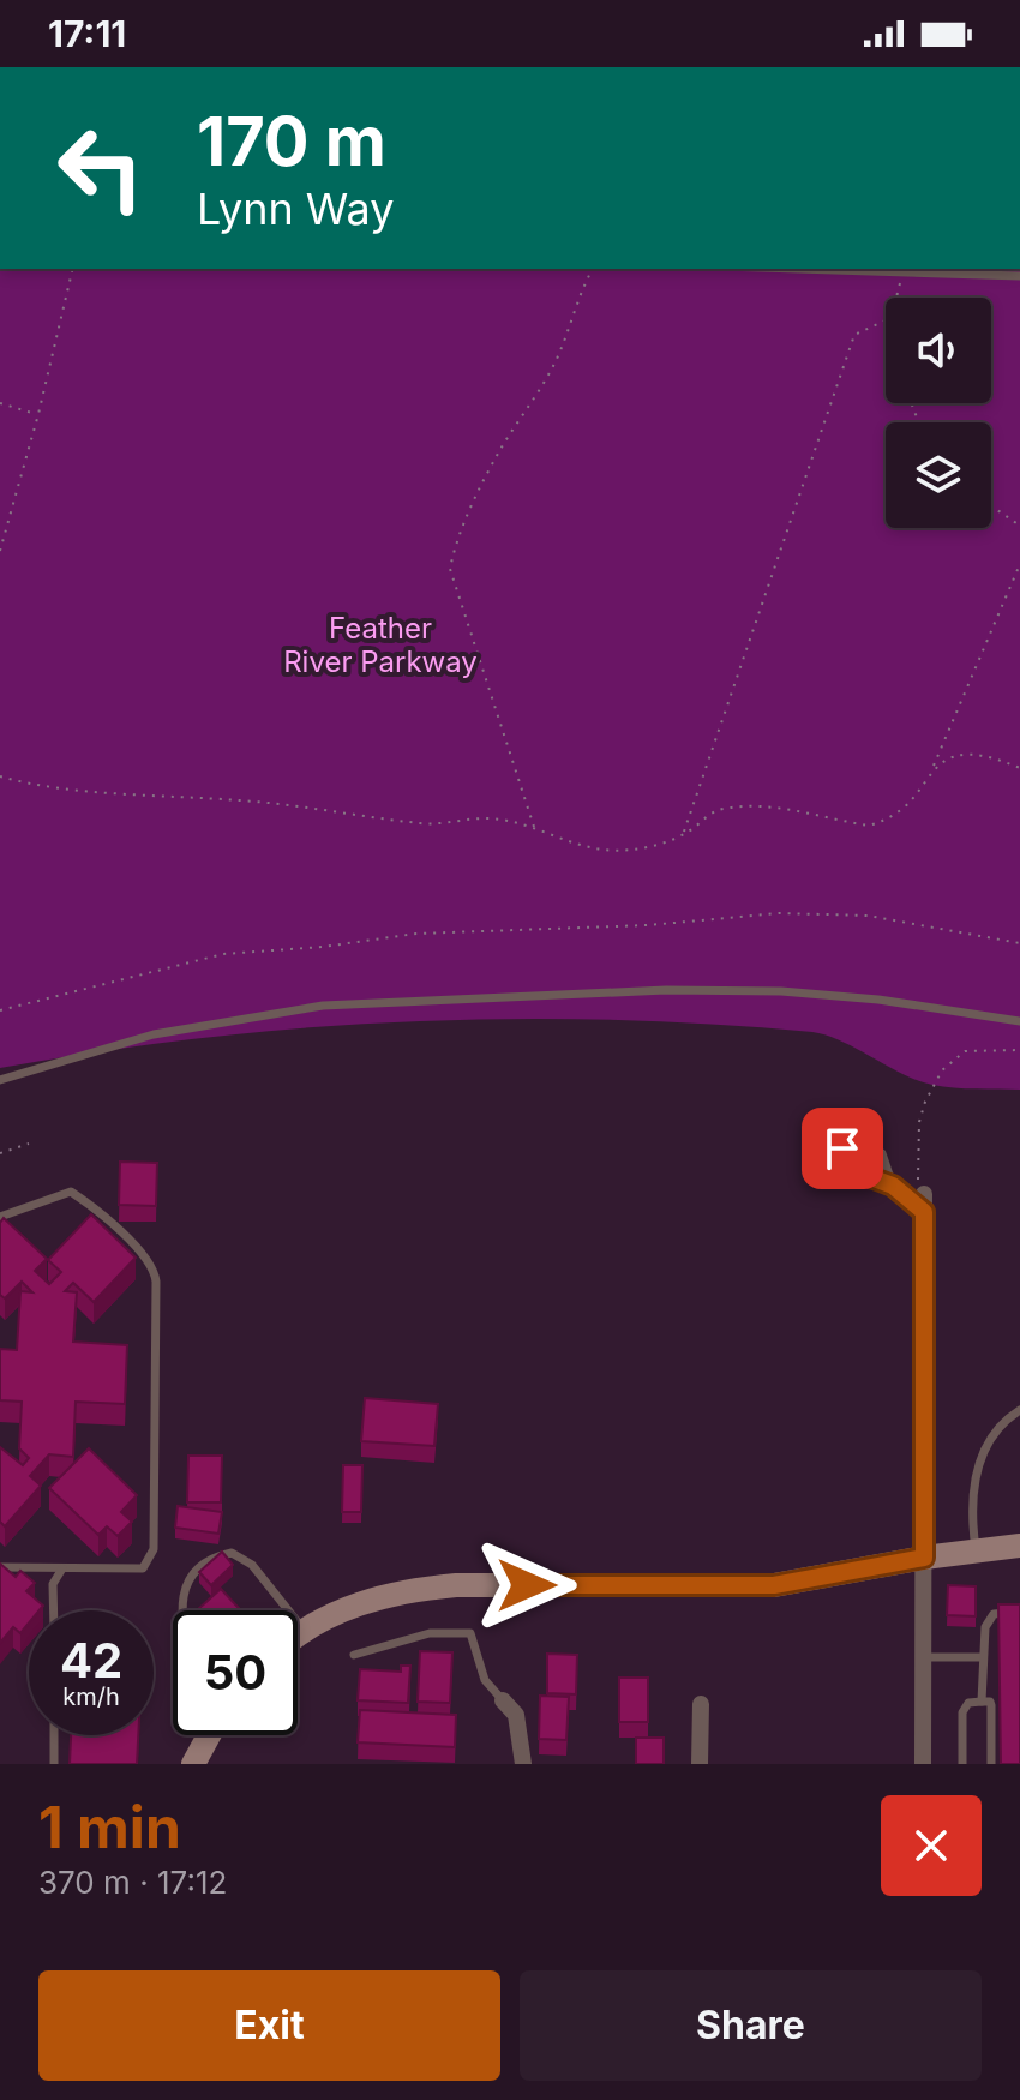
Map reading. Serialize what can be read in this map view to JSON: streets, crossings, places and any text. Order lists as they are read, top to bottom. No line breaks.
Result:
{"parks":["Feather River Parkway"],"page":{"status":"17:11","turn":["170 m","Lynn Way"],"speed":"42 km/h","limit":"50","heading":["1 min","370 m · 17:12"],"buttons":["Exit","Share"]}}
